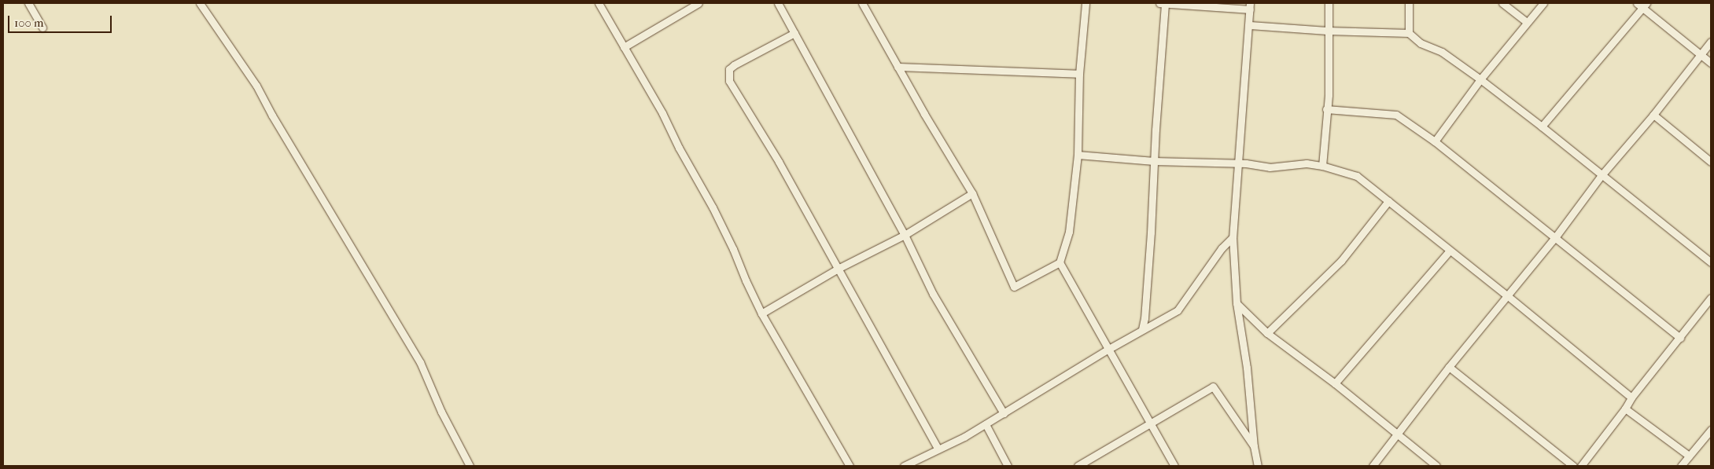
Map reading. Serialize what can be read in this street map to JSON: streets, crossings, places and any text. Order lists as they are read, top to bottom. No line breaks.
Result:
{"scale_bar":"100 m"}
